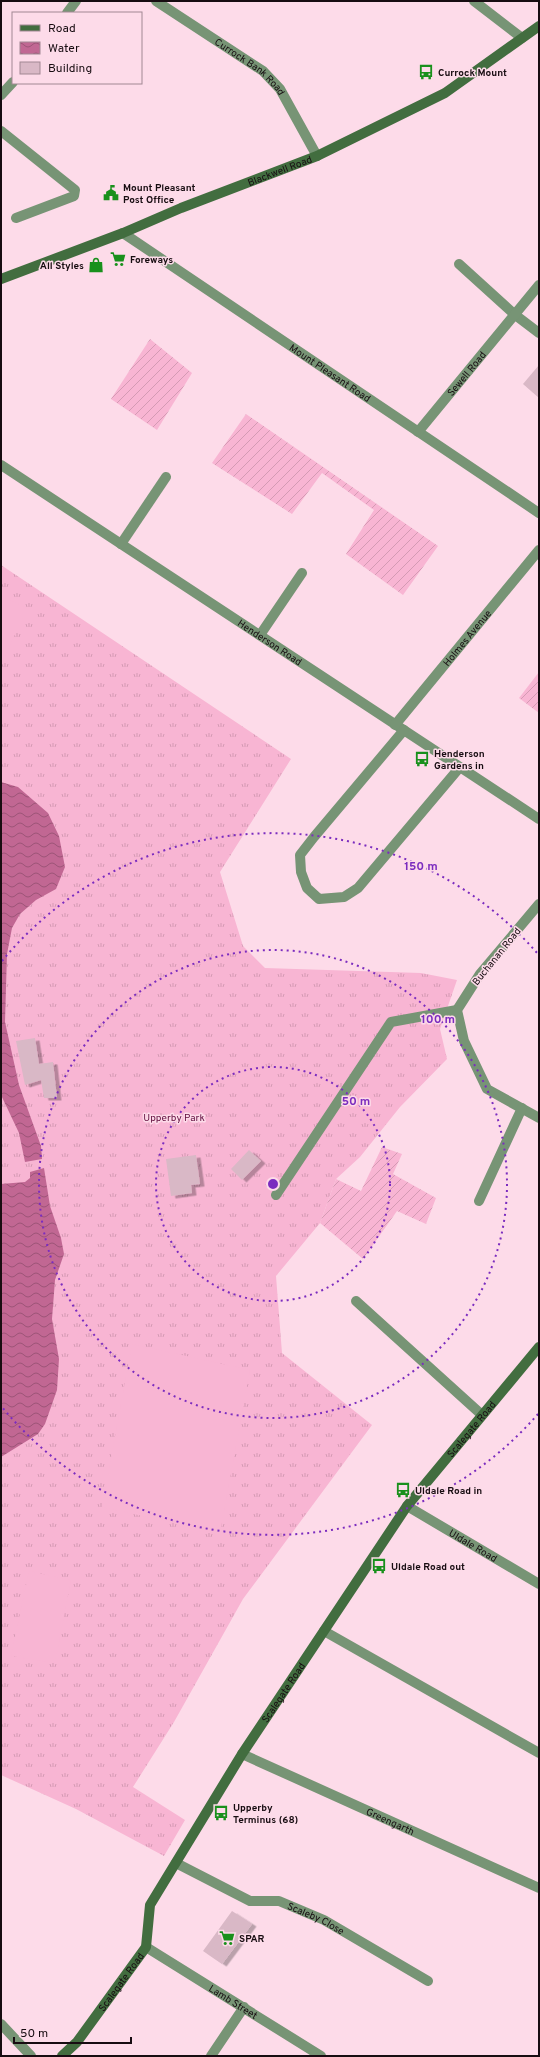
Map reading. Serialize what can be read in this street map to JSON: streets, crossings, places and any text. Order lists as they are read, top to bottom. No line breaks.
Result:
{"streets":{"street":["Currock Bank Road","Blackwell Road","Mount Pleasant Road","Sewell Road","Holmes Avenue","Henderson Road","Buchanan Road","Scalegate Road","Uldale Road","Greengarth","Scaleby Close","Lamb Street"]},"crossings":[["Currock Bank Road","Blackwell Road"],["Blackwell Road","Mount Pleasant Road"],["Mount Pleasant Road","Sewell Road"],["Holmes Avenue","Henderson Road"],["Scalegate Road","Uldale Road"],["Scalegate Road","Greengarth"],["Scalegate Road","Scaleby Close"],["Scalegate Road","Lamb Street"]],"parks":["Upperby Park"],"places":{"bus stop":["Currock Mount","Henderson Gardens in","Uldale Road in","Uldale Road out","Upperby Terminus (68)"],"public building":["Mount Pleasant Post Office"],"supermarket":["Foreways","SPAR"],"shop":["All Styles"]},"legend":["Road","Water","Building"],"scale_bar":"50 m","rings":["150 m","100 m","50 m"]}
